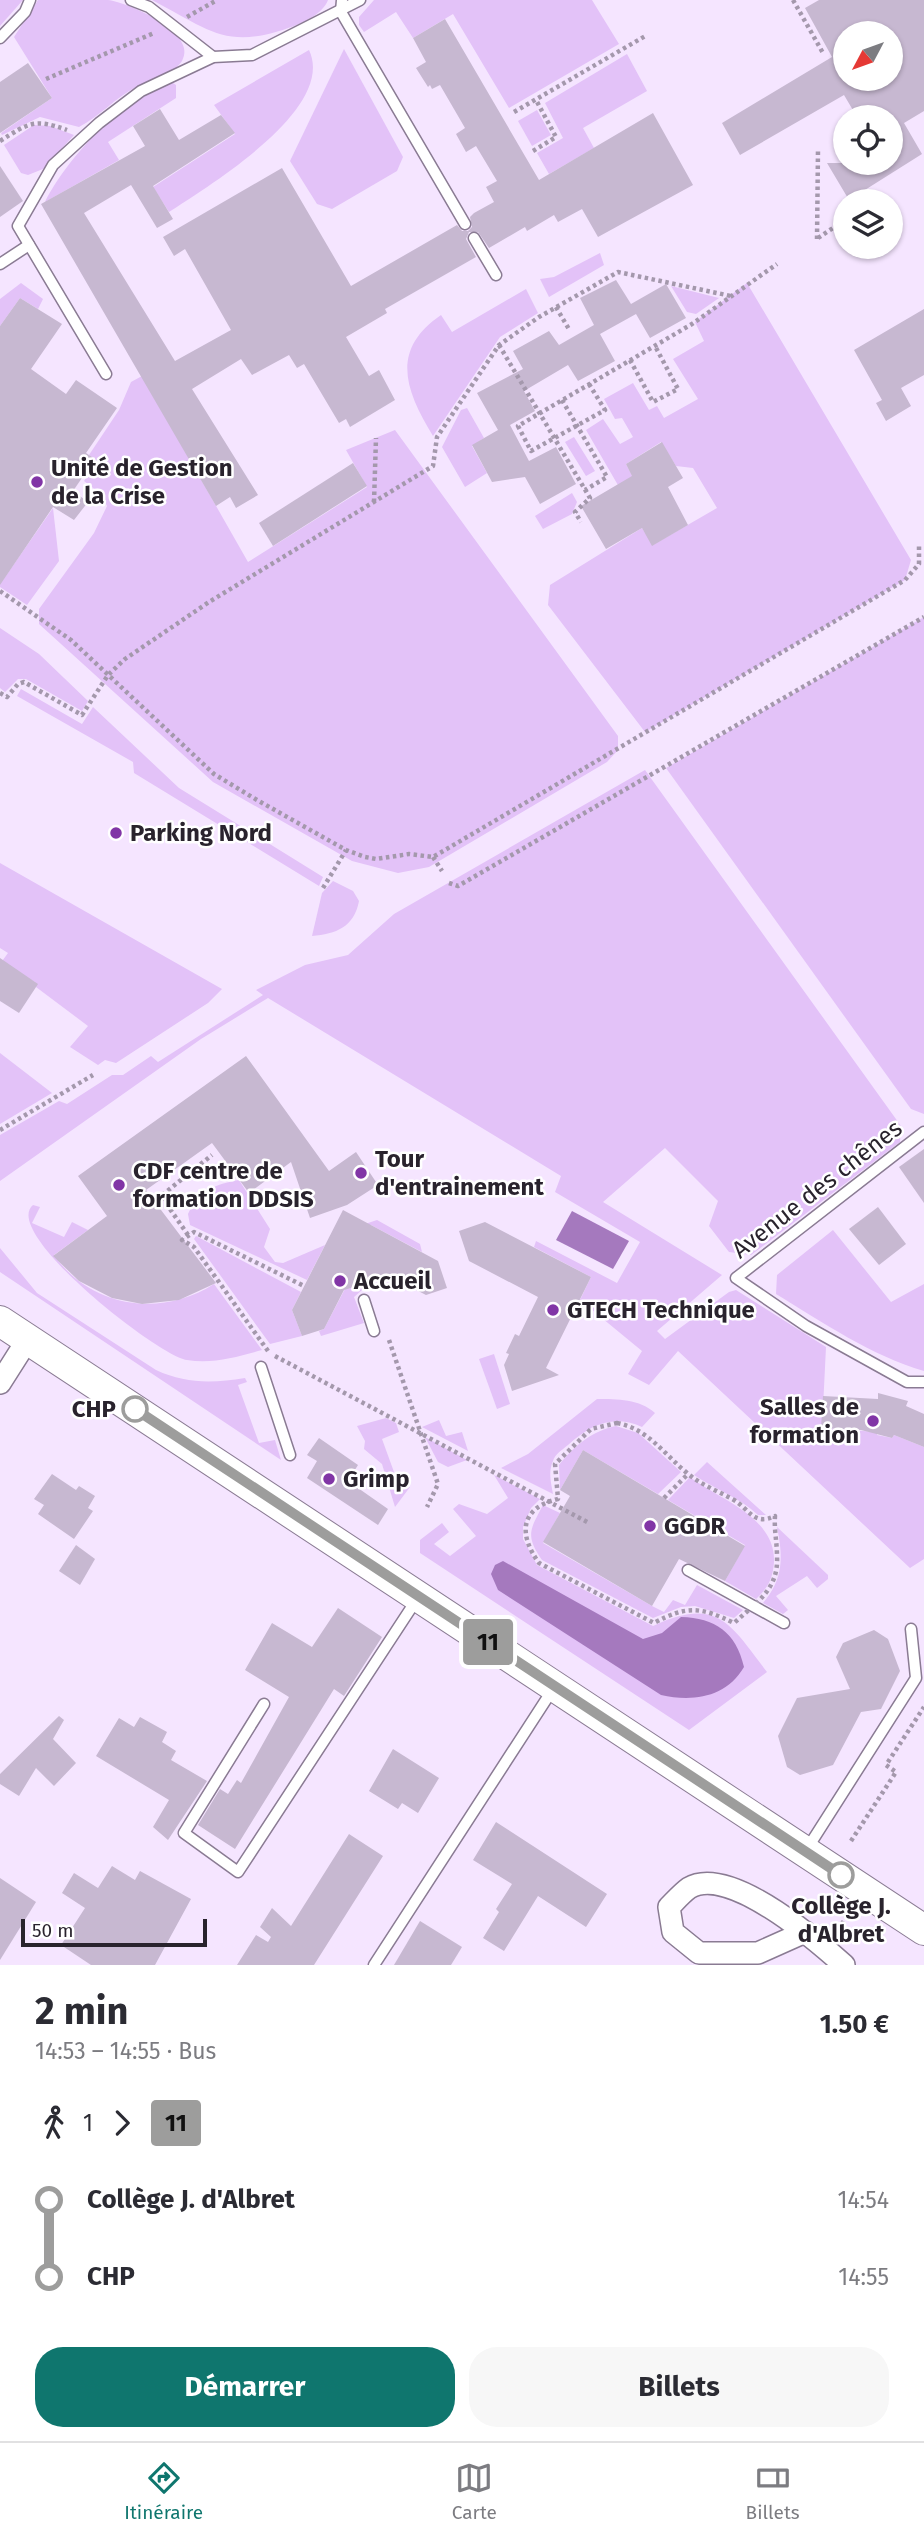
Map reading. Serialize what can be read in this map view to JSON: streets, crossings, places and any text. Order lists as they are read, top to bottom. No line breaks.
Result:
{"streets":{"lane":["Avenue des chênes"]},"places":["Unité de Gestion de la Crise","Parking Nord","Tour d'entrainement","CDF centre de formation DDSIS","Accueil","GTECH Technique","CHP","Salles de formation","Grimp","GGDR","Collège J. d'Albret"],"lines":["bus line 11"],"scale_bar":"50 m","north":"bottom left","page":{"on_map":"11","scale":"50 m","heading":["2 min","14:53 – 14:55 · Bus","1.50 €"],"legs":["1","11"],"list":[{"name":"Collège J. d'Albret","value":"14:54"},{"name":"CHP","value":"14:55"}],"buttons":["Démarrer","Billets"],"tabs":["Itinéraire","Carte","Billets"]}}
